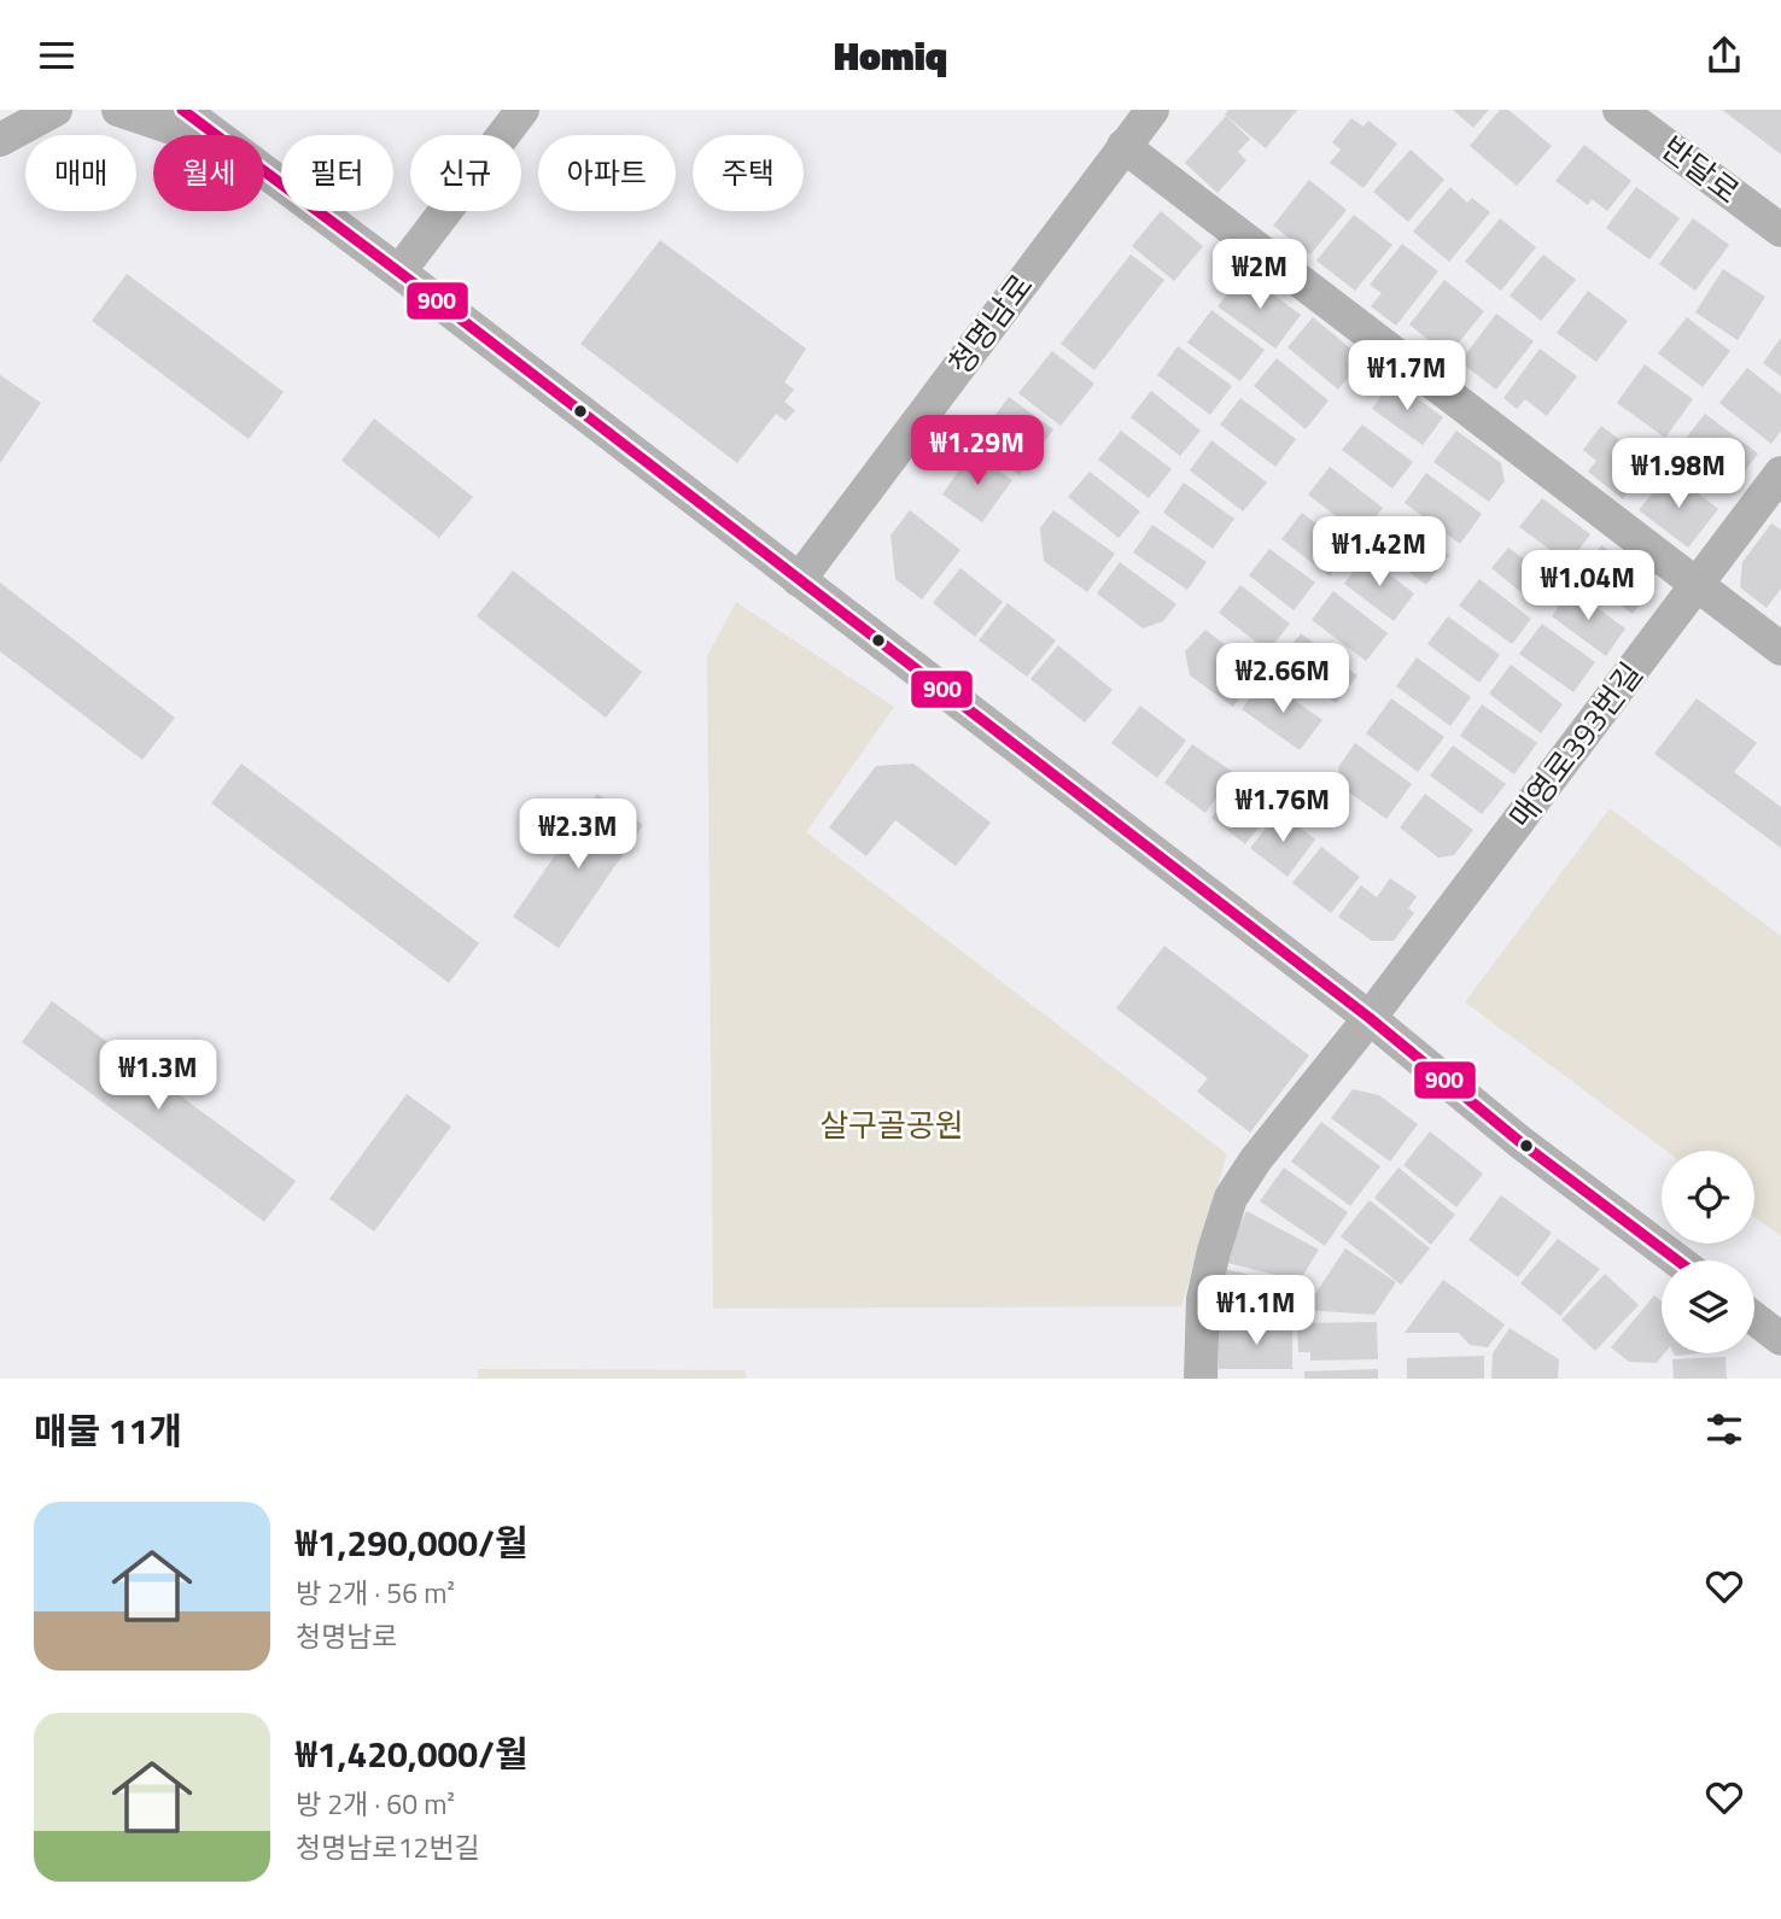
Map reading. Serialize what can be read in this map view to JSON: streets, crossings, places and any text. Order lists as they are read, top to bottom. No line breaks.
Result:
{"streets":{"street":["반달로","청명남로","매영로393번길"]},"parks":["살구골공원"],"lines":["transit line 900"],"page":{"header":"Homiq","chip":["매매","월세","필터","신규","아파트","주택"],"price":["₩2M","₩1.7M","₩1.29M","₩1.98M","₩1.42M","₩1.04M","₩2.66M","₩1.76M","₩2.3M","₩1.3M","₩1.1M"],"heading":"매물 11개","list":[{"name":"₩1,290,000/월","note":"방 2개 · 56 m² · 청명남로"},{"name":"₩1,420,000/월","note":"방 2개 · 60 m² · 청명남로12번길"}]}}
